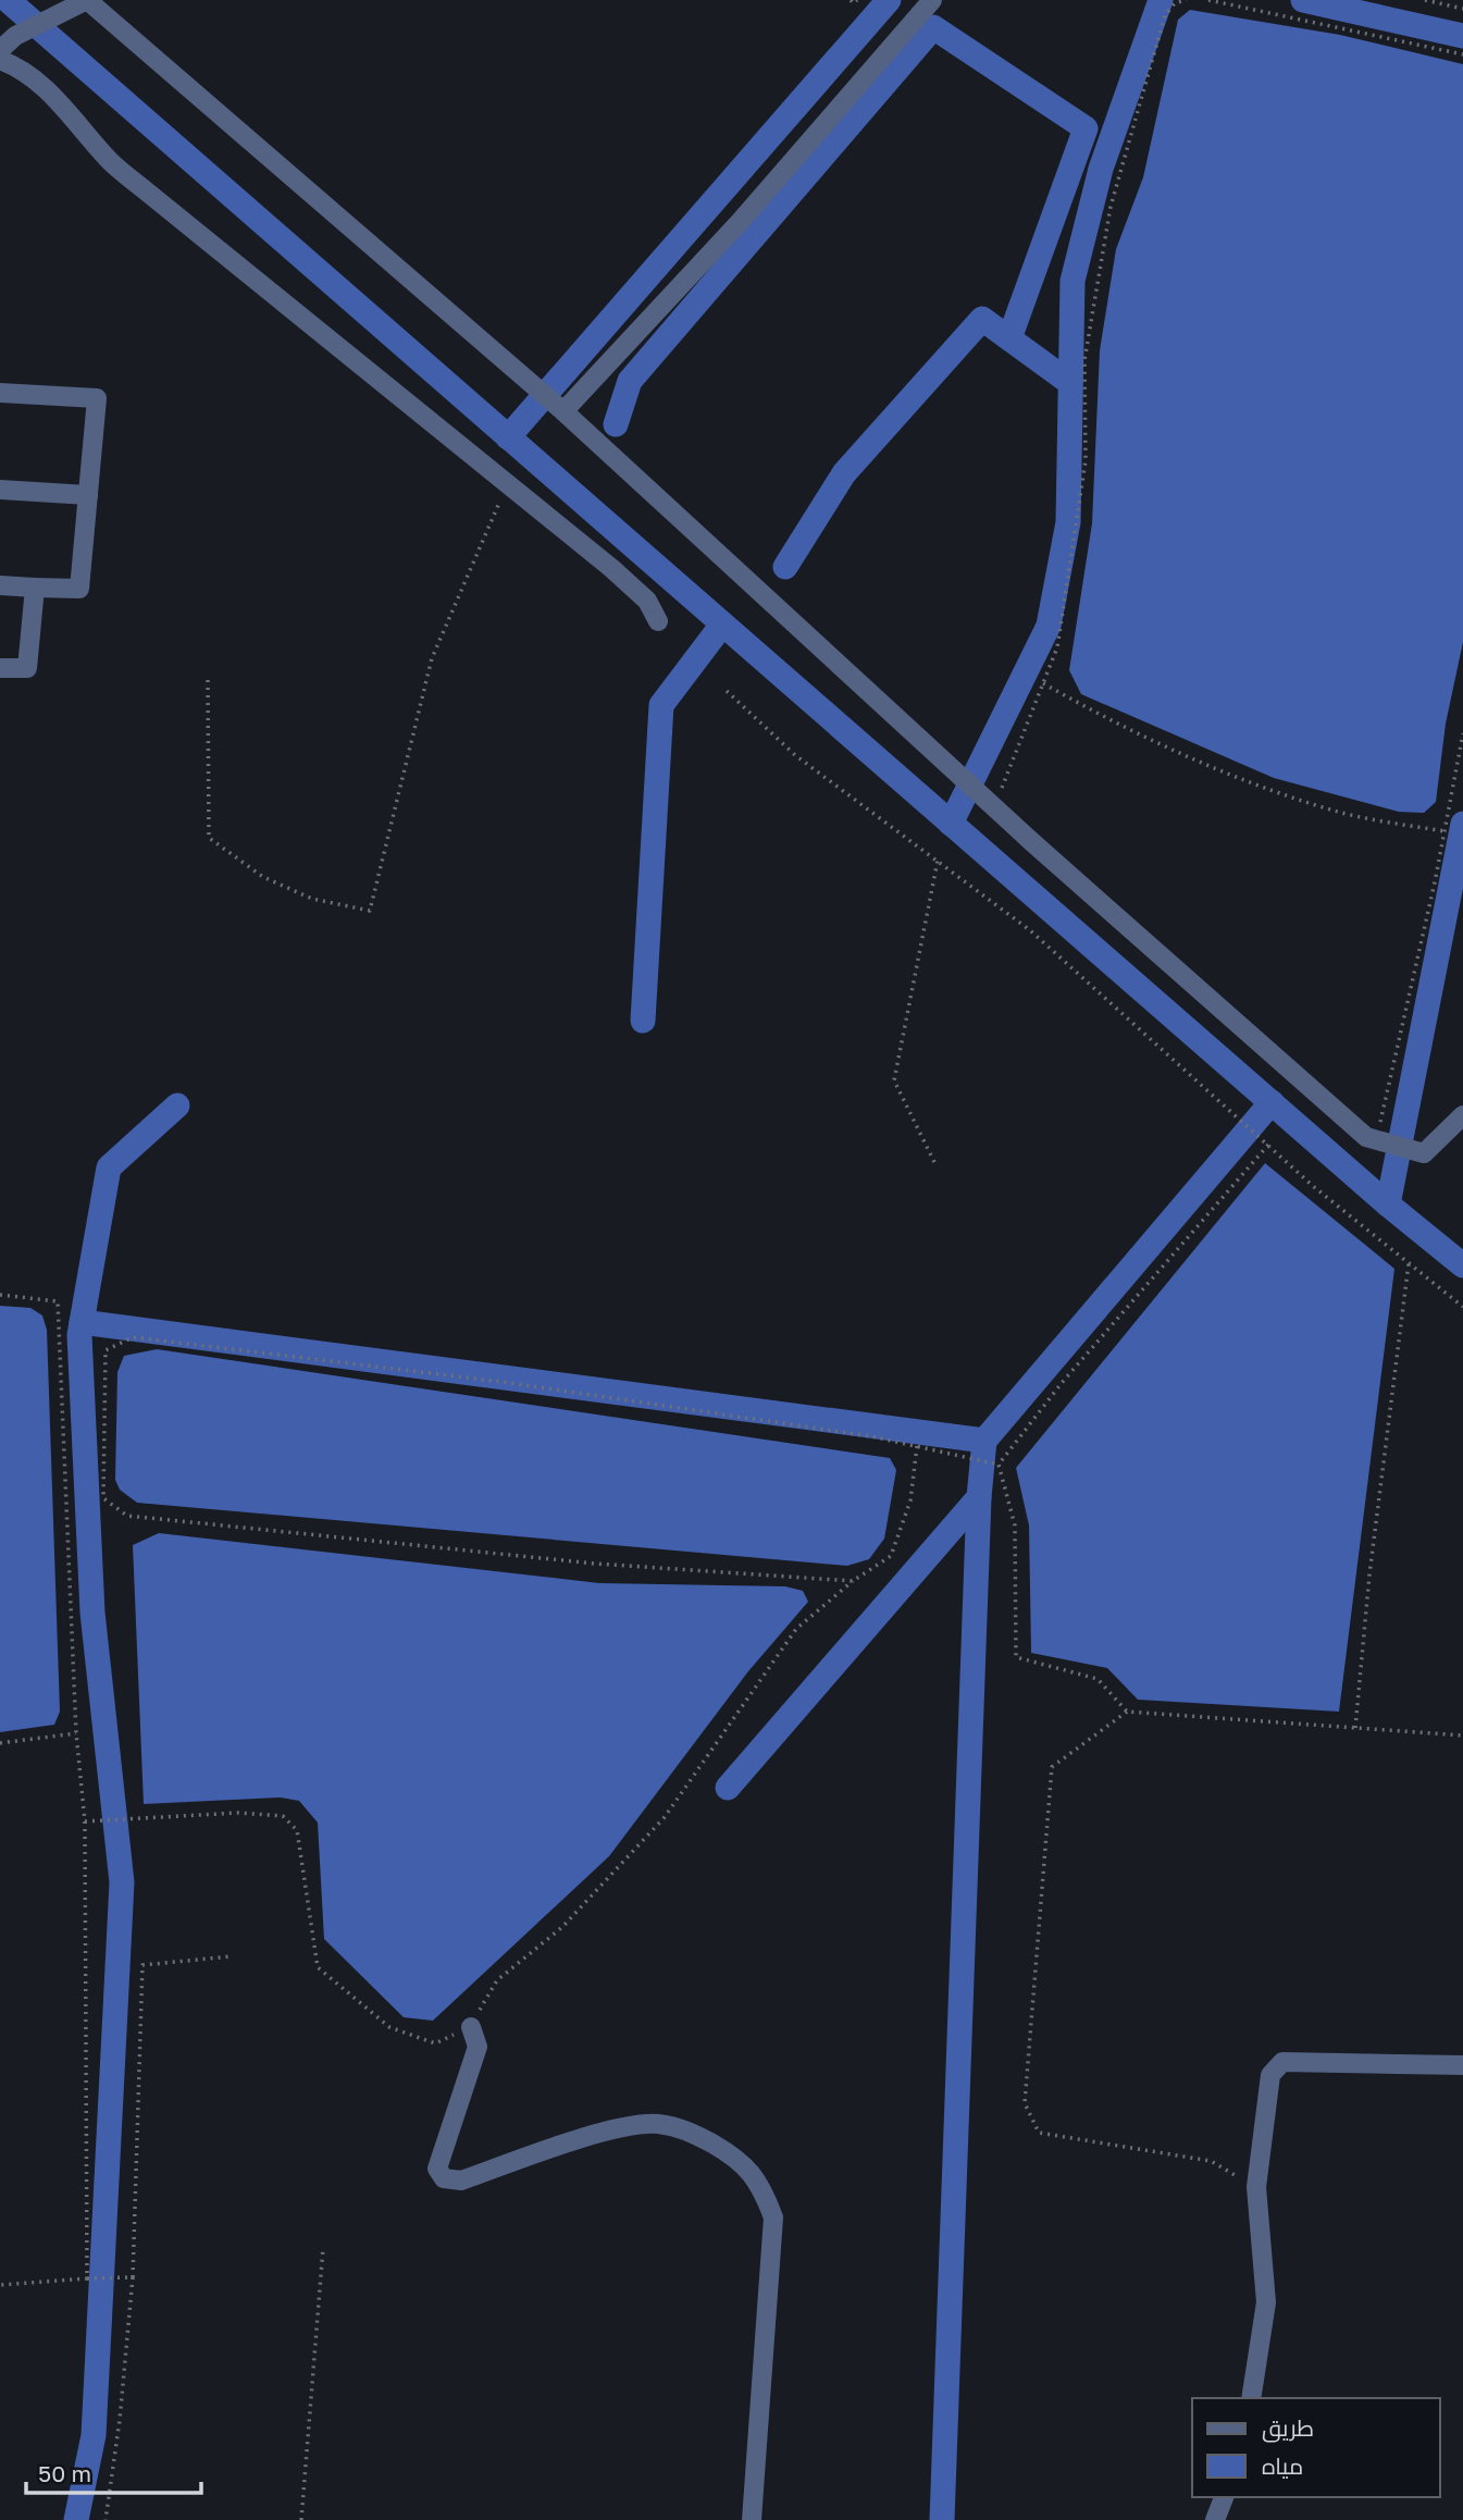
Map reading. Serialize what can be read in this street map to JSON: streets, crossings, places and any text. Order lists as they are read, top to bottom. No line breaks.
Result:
{"legend":["طريق","مياه"],"scale_bar":"50 m"}
